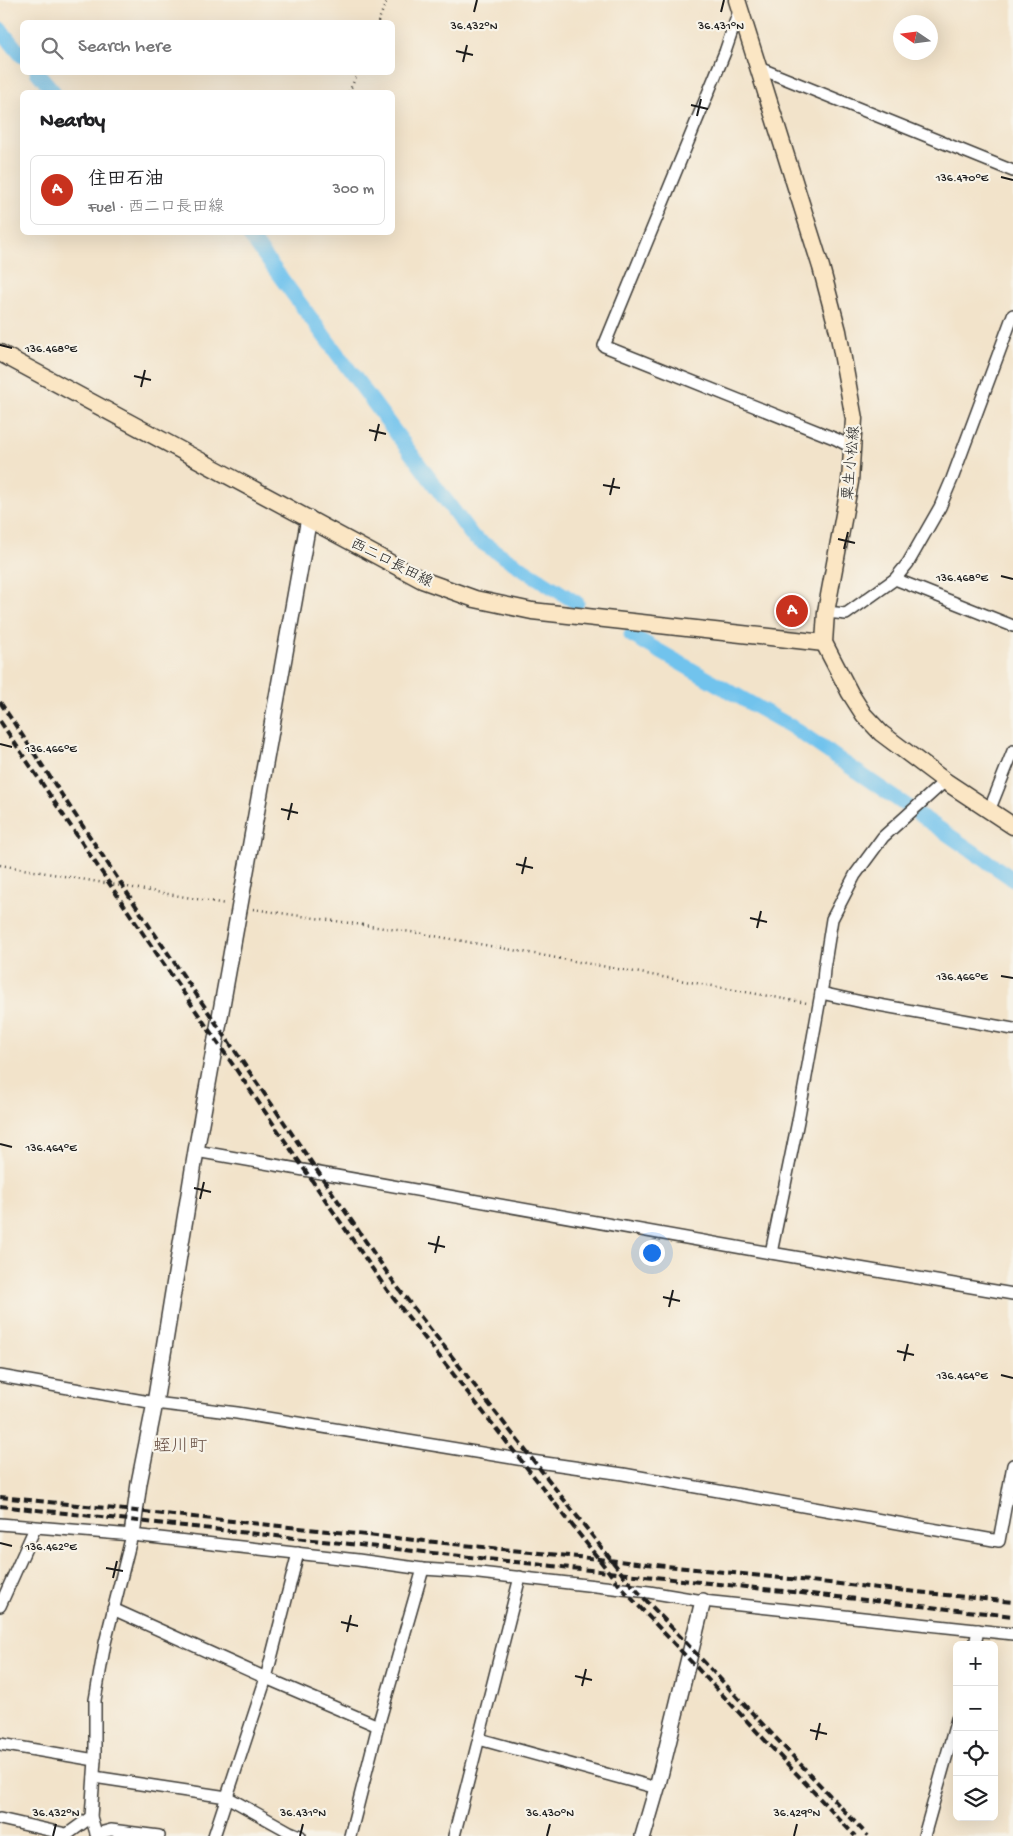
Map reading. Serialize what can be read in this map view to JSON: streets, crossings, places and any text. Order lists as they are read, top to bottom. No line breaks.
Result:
{"streets":{"main road":["粟生小松線","西二口長田線"]},"crossings":[["粟生小松線","西二口長田線"]],"districts":["蛭川町"],"north":"left","page":{"search":"Search here","heading":"Nearby","list":[{"mark":"A","name":"住田石油","note":"Fuel · 西二口長田線","value":"300 m"}],"pins":"A","map_buttons":["+","−"]},"coordinates":["36.432°N","36.431°N","136.470°E","136.468°E","136.466°E","136.464°E","136.462°E","36.430°N","36.429°N"]}
